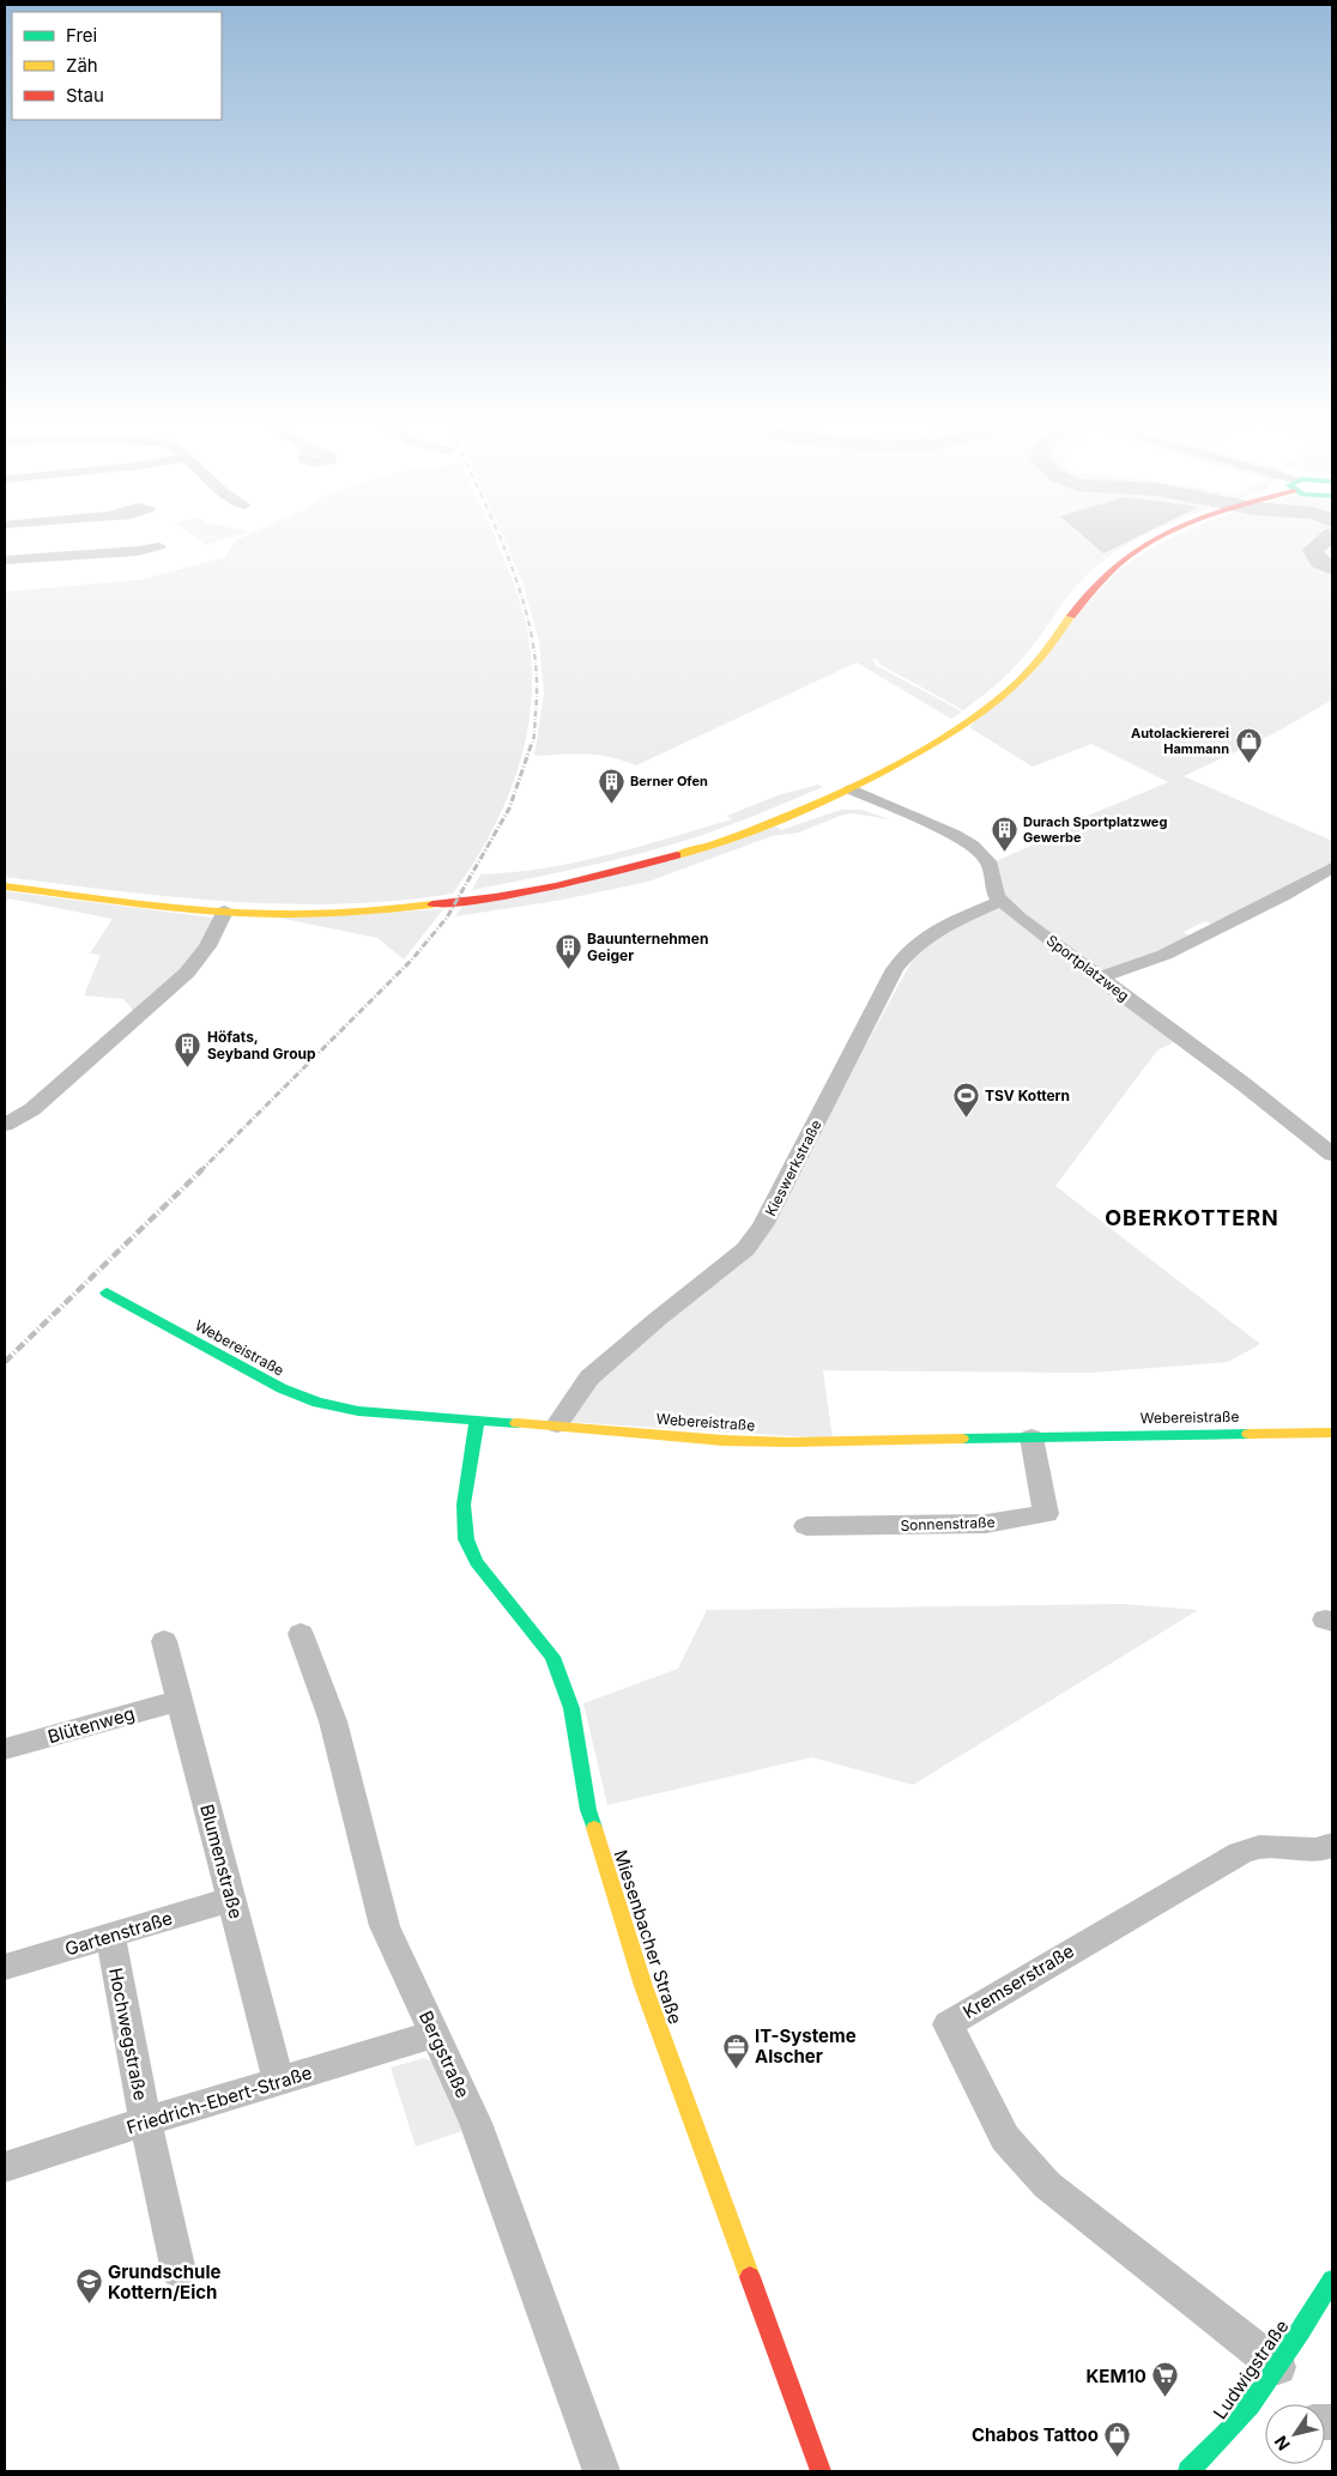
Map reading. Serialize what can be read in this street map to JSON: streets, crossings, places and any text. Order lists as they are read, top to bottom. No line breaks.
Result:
{"streets":{"street":["Sportplatzweg","Kieswerkstraße","Webereistraße","Sonnenstraße","Blütenweg","Blumenstraße","Gartenstraße","Miesenbacher Straße","Kremserstraße","Hochwegstraße","Bergstraße","Friedrich-Ebert-Straße","Ludwigstraße"]},"crossings":[["Sportplatzweg","Kieswerkstraße"],["Kieswerkstraße","Webereistraße"],["Webereistraße","Sonnenstraße"],["Webereistraße","Miesenbacher Straße"],["Blütenweg","Blumenstraße"],["Blumenstraße","Gartenstraße"],["Blumenstraße","Friedrich-Ebert-Straße"],["Gartenstraße","Hochwegstraße"],["Kremserstraße","Ludwigstraße"],["Hochwegstraße","Friedrich-Ebert-Straße"],["Bergstraße","Friedrich-Ebert-Straße"]],"districts":["OBERKOTTERN"],"places":{"shop":["Autolackiererei Hammann","Chabos Tattoo"],"building":["Berner Ofen","Durach Sportplatzweg Gewerbe","Bauunternehmen Geiger","Höfats, Seyband Group"],"sports":["TSV Kottern"],"office":["IT-Systeme Alscher"],"school or university":["Grundschule Kottern/Eich"],"supermarket":["KEM10"]},"legend":["Frei","Zäh","Stau"],"north":"bottom left"}
